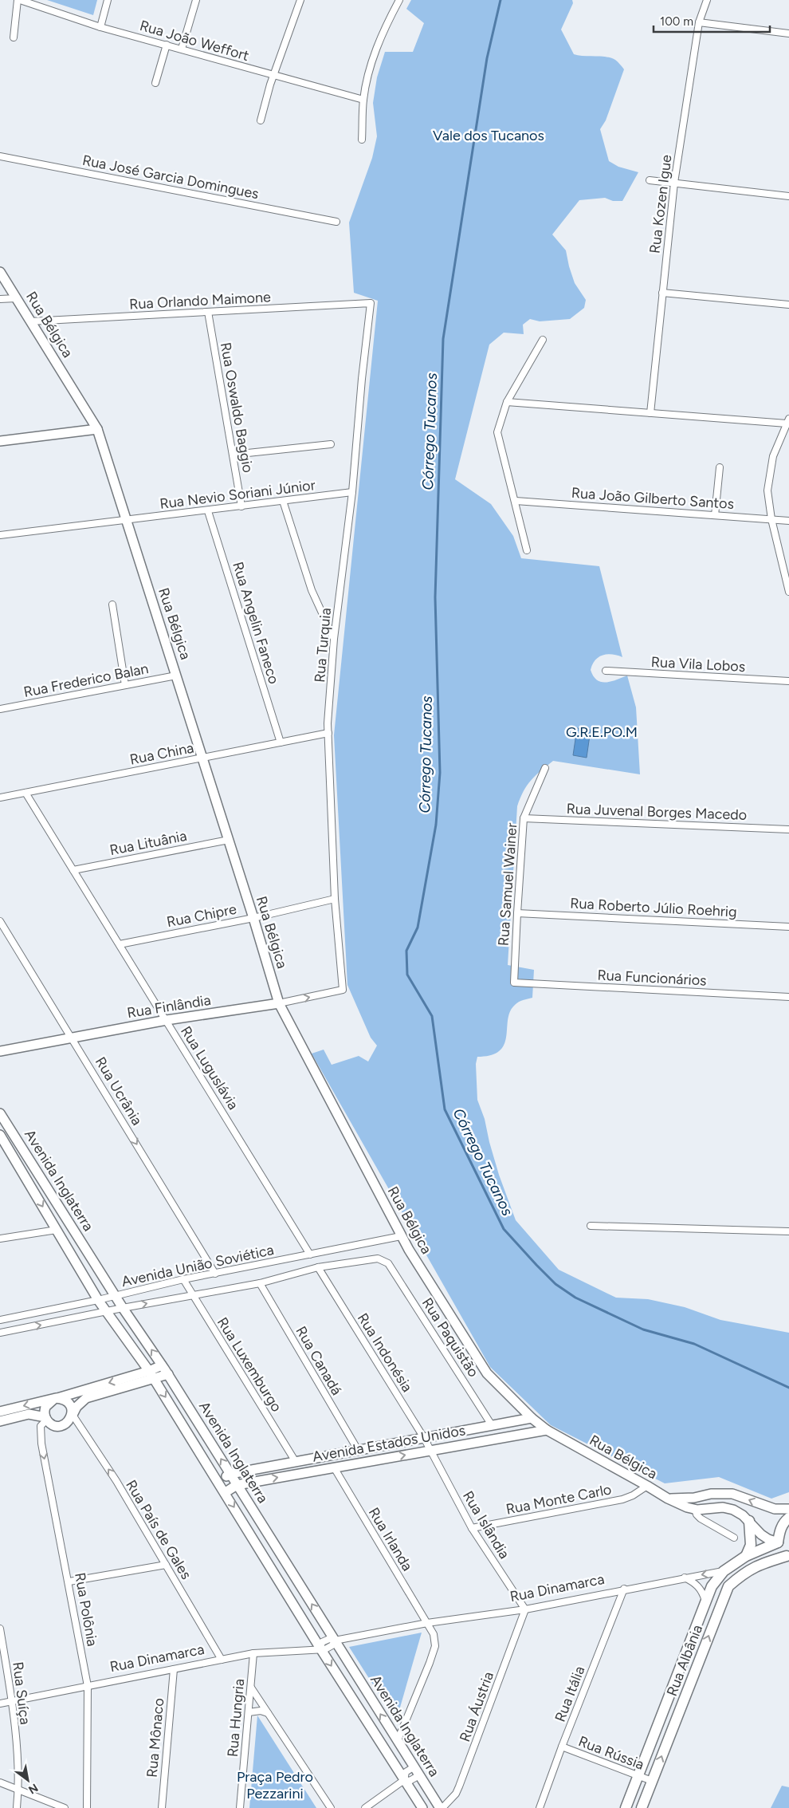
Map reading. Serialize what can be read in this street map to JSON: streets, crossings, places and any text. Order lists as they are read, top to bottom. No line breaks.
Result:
{"streets":{"main road":["Rua Dinamarca","Rua Albânia"],"street":["Rua João Weffort","Rua José Garcia Domingues","Rua Kozen Igue","Rua Orlando Maimone","Rua Bélgica","Rua Oswaldo Baggio","Rua Nevio Soriani Júnior","Rua João Gilberto Santos","Rua Angelin Faneco","Rua Turquia","Rua Vila Lobos","Rua Frederico Balan","Rua China","Rua Juvenal Borges Macedo","Rua Lituânia","Rua Samuel Wainer","Rua Roberto Júlio Roehrig","Rua Chipre","Rua Funcionários","Rua Finlândia","Rua Luguslávia","Rua Ucrânia","Avenida Inglaterra","Avenida União Soviética","Rua Paquistão","Rua Indonésia","Rua Canadá","Rua Luxemburgo","Avenida Estados Unidos","Rua Monte Carlo","Rua Islândia","Rua País de Gales","Rua Irlanda","Rua Polônia","Rua Suíça","Rua Itália","Rua Áustria","Rua Hungria","Rua Mônaco","Rua Rússia"]},"crossings":[["Rua Orlando Maimone","Rua Bélgica"],["Rua Orlando Maimone","Rua Oswaldo Baggio"],["Rua Orlando Maimone","Rua Turquia"],["Rua Bélgica","Rua Nevio Soriani Júnior"],["Rua Bélgica","Rua Frederico Balan"],["Rua Bélgica","Rua China"],["Rua Bélgica","Rua Lituânia"],["Rua Bélgica","Rua Chipre"],["Rua Bélgica","Rua Finlândia"],["Rua Bélgica","Avenida União Soviética"],["Rua Bélgica","Avenida Estados Unidos"],["Rua Bélgica","Rua Monte Carlo"],["Rua Bélgica","Rua Dinamarca"],["Rua Oswaldo Baggio","Rua Nevio Soriani Júnior"],["Rua Nevio Soriani Júnior","Rua Angelin Faneco"],["Rua Nevio Soriani Júnior","Rua Turquia"],["Rua Angelin Faneco","Rua China"],["Rua Turquia","Rua China"],["Rua Turquia","Rua Chipre"],["Rua Turquia","Rua Finlândia"],["Rua China","Rua Luguslávia"],["Rua Juvenal Borges Macedo","Rua Samuel Wainer"],["Rua Lituânia","Rua Luguslávia"],["Rua Samuel Wainer","Rua Roberto Júlio Roehrig"],["Rua Samuel Wainer","Rua Funcionários"],["Rua Chipre","Rua Luguslávia"],["Rua Finlândia","Rua Luguslávia"],["Rua Finlândia","Rua Ucrânia"],["Rua Luguslávia","Avenida União Soviética"],["Rua Ucrânia","Avenida União Soviética"],["Avenida Inglaterra","Avenida União Soviética"],["Avenida Inglaterra","Avenida Estados Unidos"],["Avenida Inglaterra","Rua Irlanda"],["Avenida Inglaterra","Rua Dinamarca"],["Avenida Inglaterra","Rua Áustria"],["Avenida União Soviética","Rua Paquistão"],["Avenida União Soviética","Rua Indonésia"],["Avenida União Soviética","Rua Canadá"],["Avenida União Soviética","Rua Luxemburgo"],["Rua Paquistão","Avenida Estados Unidos"],["Rua Indonésia","Avenida Estados Unidos"],["Rua Indonésia","Rua Islândia"],["Rua Canadá","Avenida Estados Unidos"],["Rua Luxemburgo","Avenida Estados Unidos"],["Avenida Estados Unidos","Rua Islândia"],["Avenida Estados Unidos","Rua Irlanda"],["Rua Monte Carlo","Rua Islândia"],["Rua Islândia","Rua Dinamarca"],["Rua Islândia","Rua Áustria"],["Rua País de Gales","Rua Dinamarca"],["Rua País de Gales","Rua Polônia"],["Rua Irlanda","Rua Dinamarca"],["Rua Dinamarca","Rua Polônia"],["Rua Dinamarca","Rua Albânia"],["Rua Dinamarca","Rua Suíça"],["Rua Dinamarca","Rua Itália"],["Rua Dinamarca","Rua Áustria"],["Rua Dinamarca","Rua Hungria"],["Rua Dinamarca","Rua Mônaco"],["Rua Albânia","Rua Rússia"],["Rua Itália","Rua Rússia"]],"one_way":["Rua Ucrânia","Rua País de Gales","Rua Polônia"],"water":["Córrego Tucanos"],"parks":["Vale dos Tucanos","G.R.E.PO.M","Praça Pedro Pezzarini"],"scale_bar":"100 m","north":"bottom right"}
